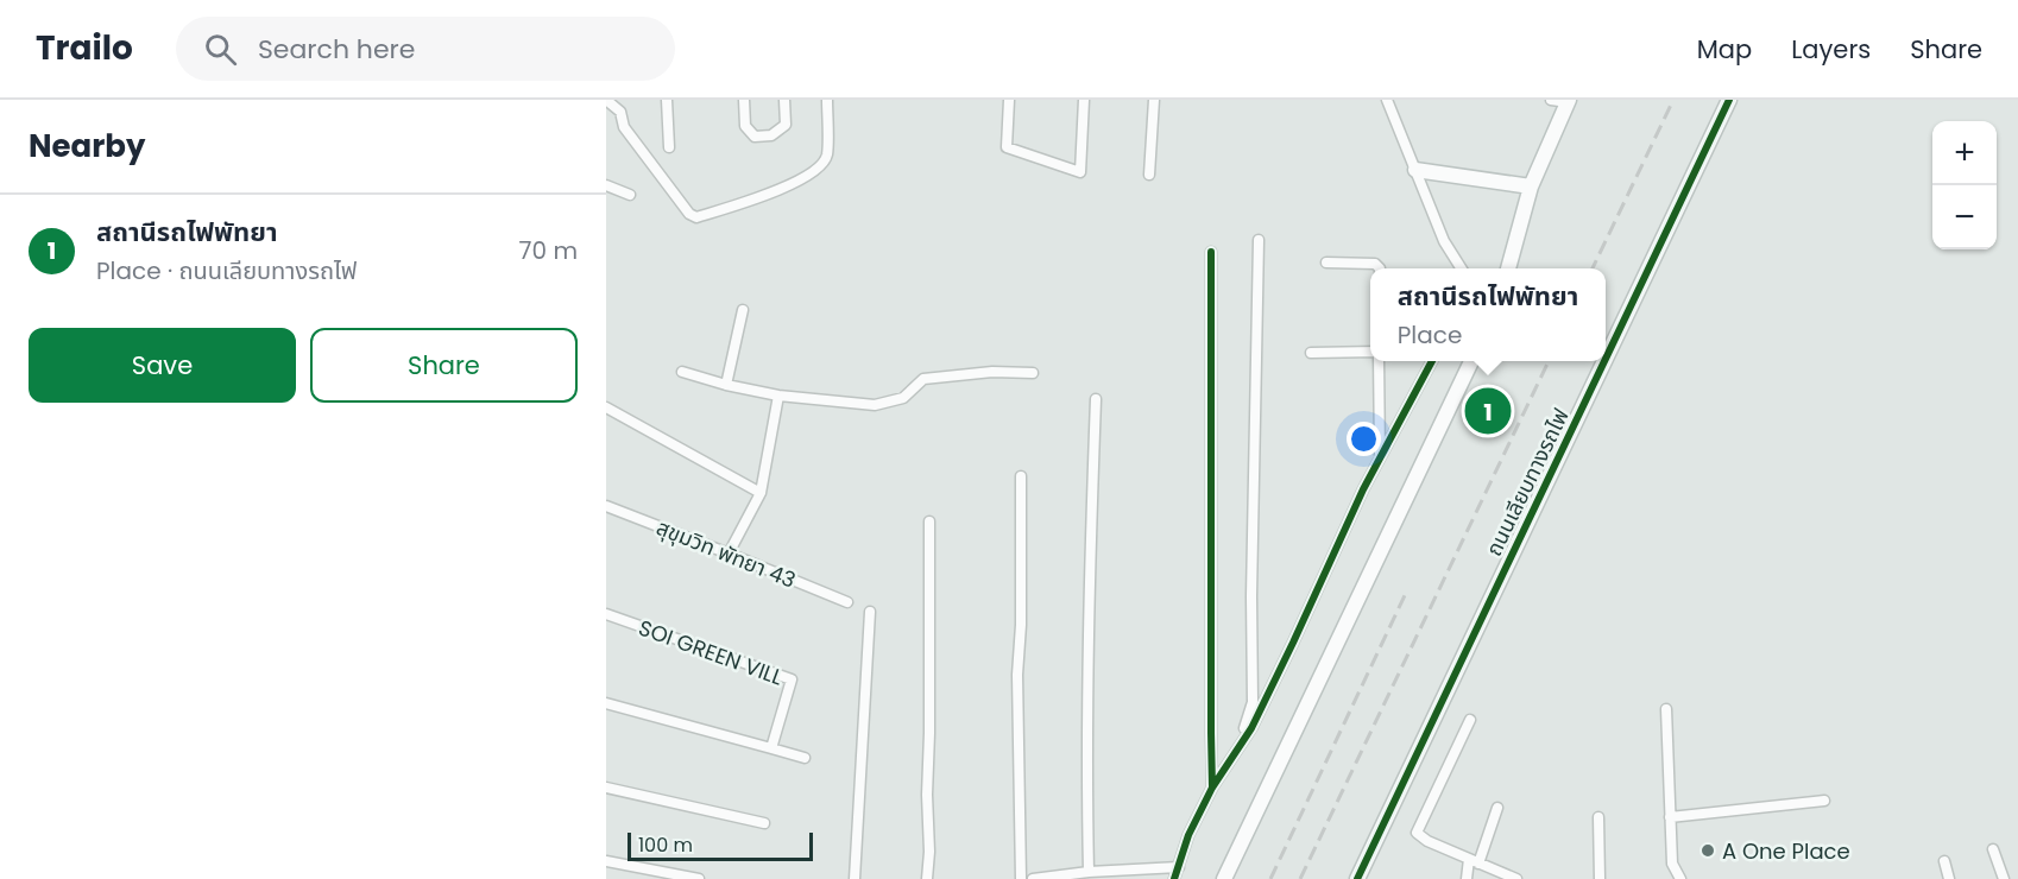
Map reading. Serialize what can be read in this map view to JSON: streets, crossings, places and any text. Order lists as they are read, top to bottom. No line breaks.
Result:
{"streets":{"street":["ถนนเลียบทางรถไฟ","สุขุมวิท พัทยา 43","SOI GREEN VILL"]},"places":["A One Place"],"scale_bar":"100 m","page":{"header":"Trailo","search":"Search here","nav":["Map","Layers","Share"],"heading":"Nearby","map_buttons":["+","−"],"list":[{"mark":"1","name":"สถานีรถไฟพัทยา","note":"Place · ถนนเลียบทางรถไฟ","value":"70 m"}],"popup":["สถานีรถไฟพัทยา","Place"],"buttons":["Save","Share"],"pins":"1","scale":"100 m"}}
